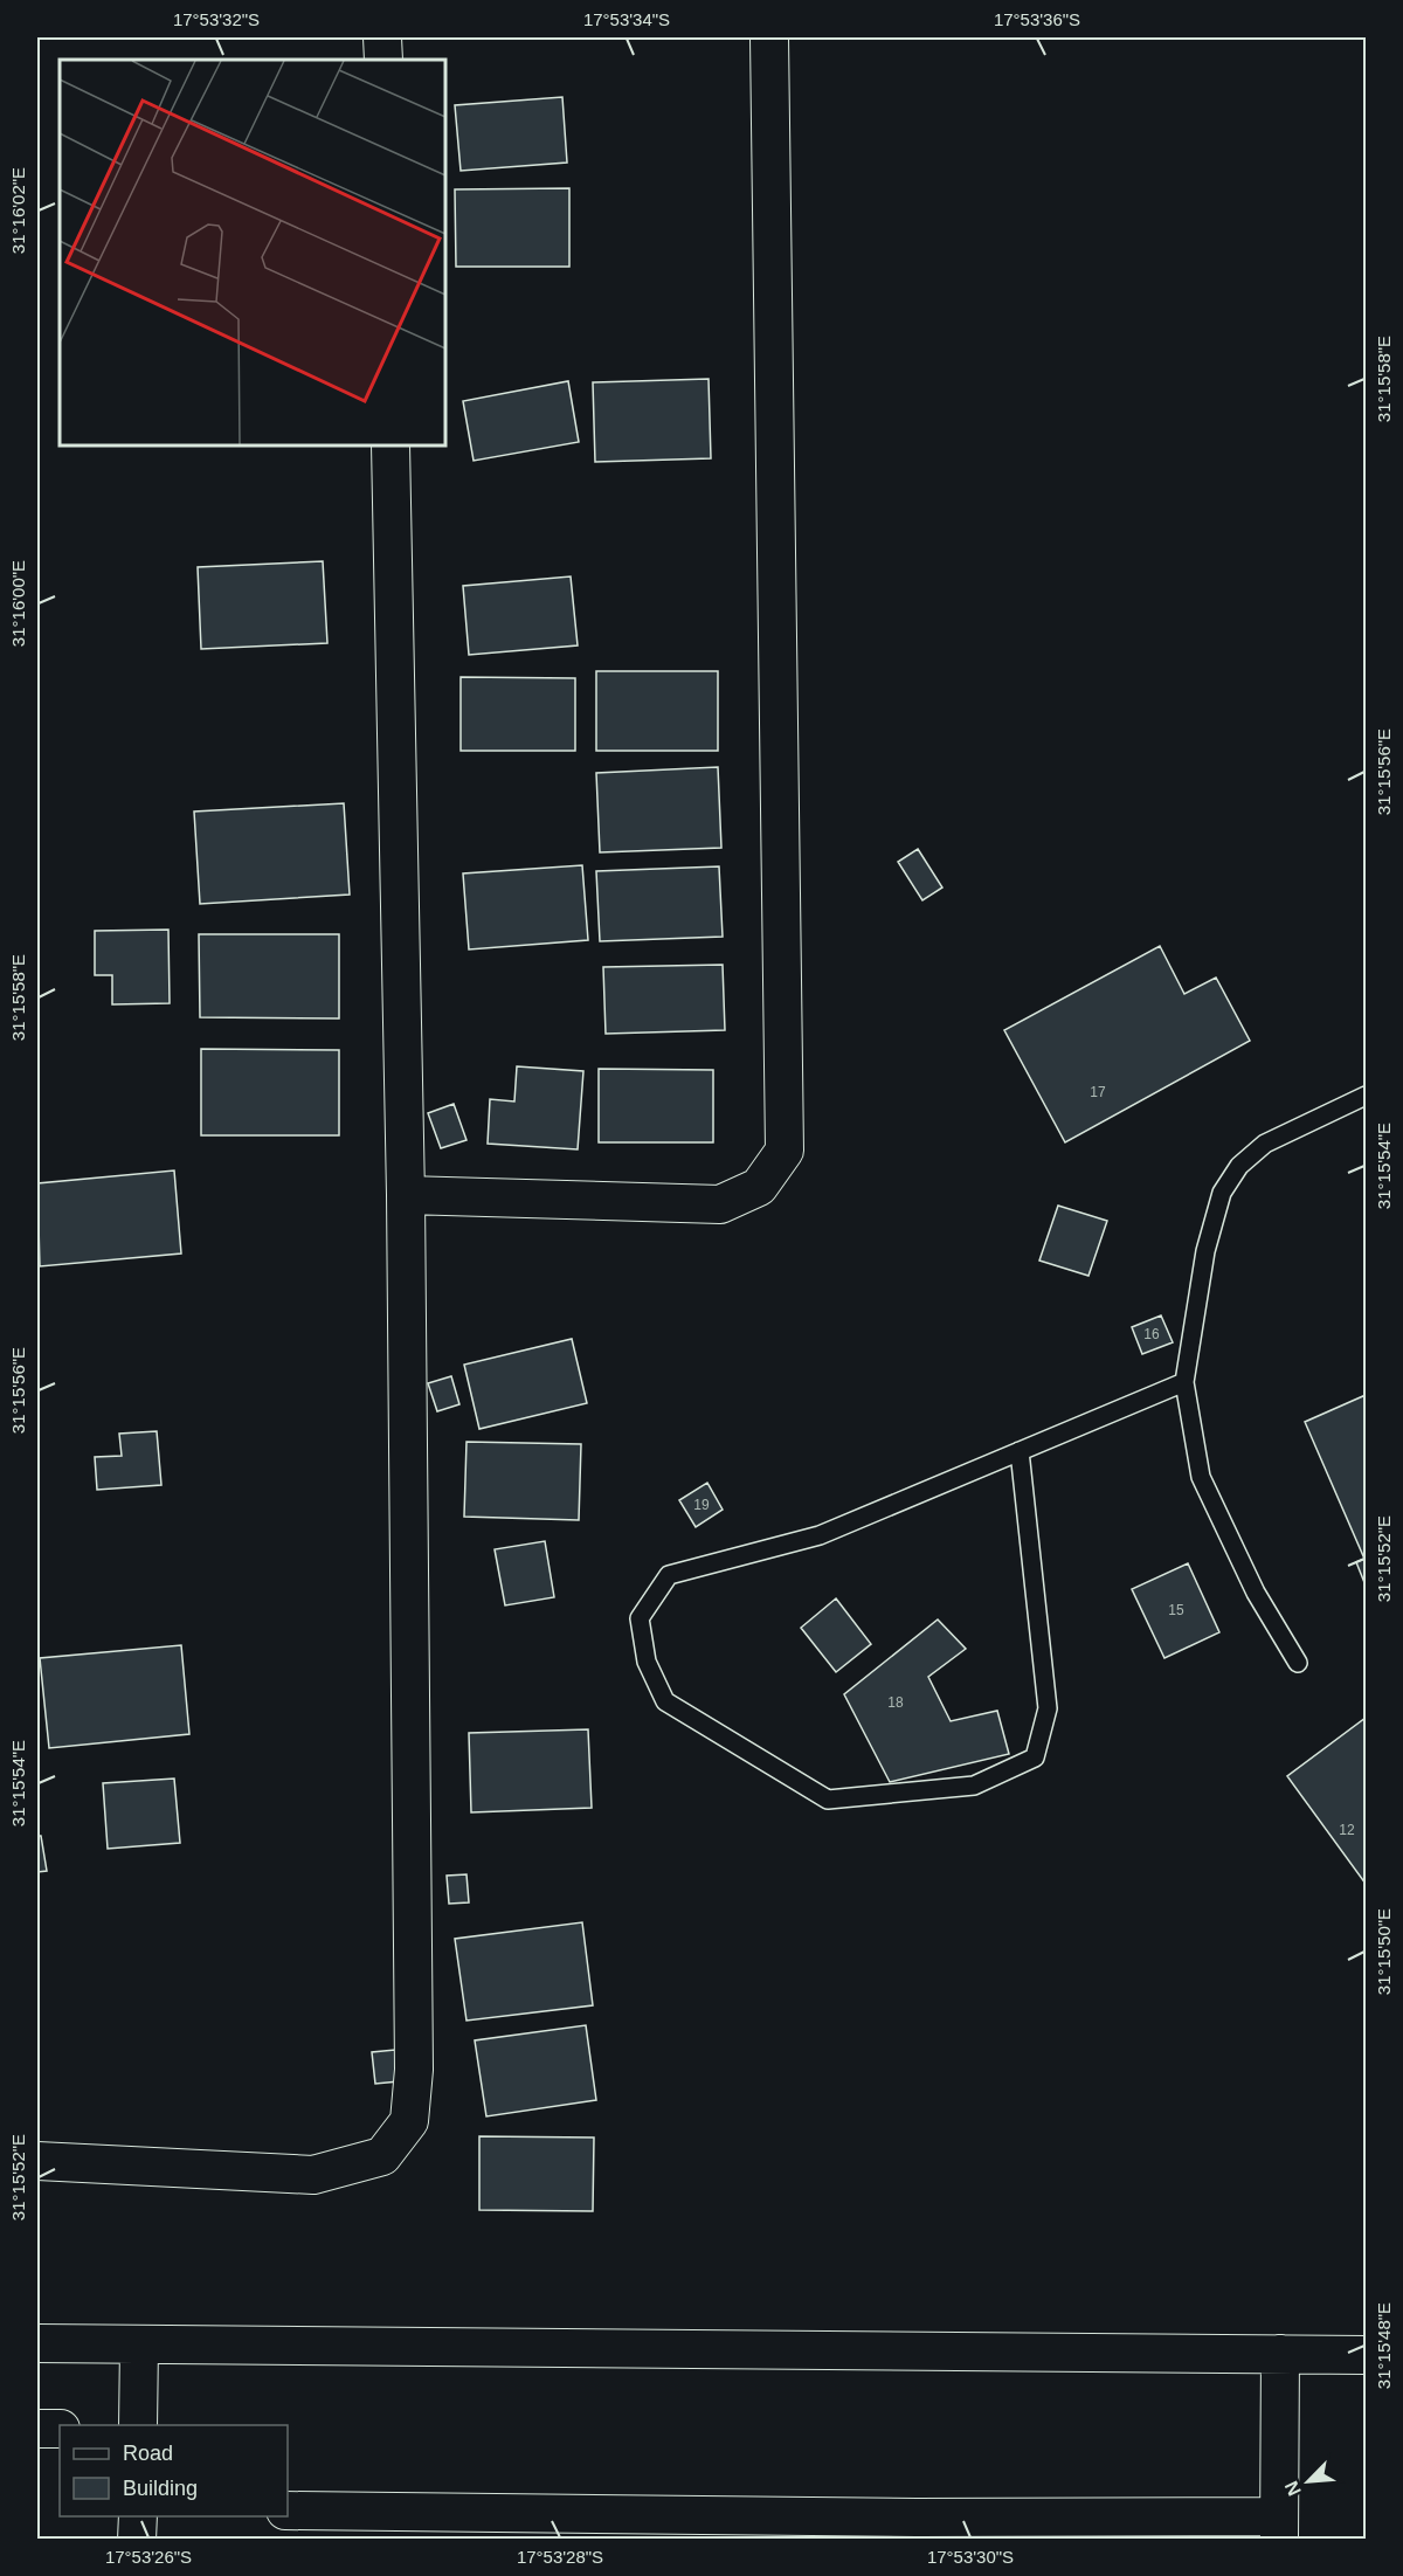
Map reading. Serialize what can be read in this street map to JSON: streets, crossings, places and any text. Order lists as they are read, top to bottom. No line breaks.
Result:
{"house_numbers":["17","16","19","15","18","12"],"legend":["Road","Building"],"north":"bottom left","coordinates":["17°53'32\"S","17°53'34\"S","17°53'36\"S","31°16'02\"E","31°15'58\"E","31°16'00\"E","31°15'56\"E","31°15'54\"E","31°15'52\"E","31°15'50\"E","31°15'48\"E","17°53'26\"S","17°53'28\"S","17°53'30\"S"]}
